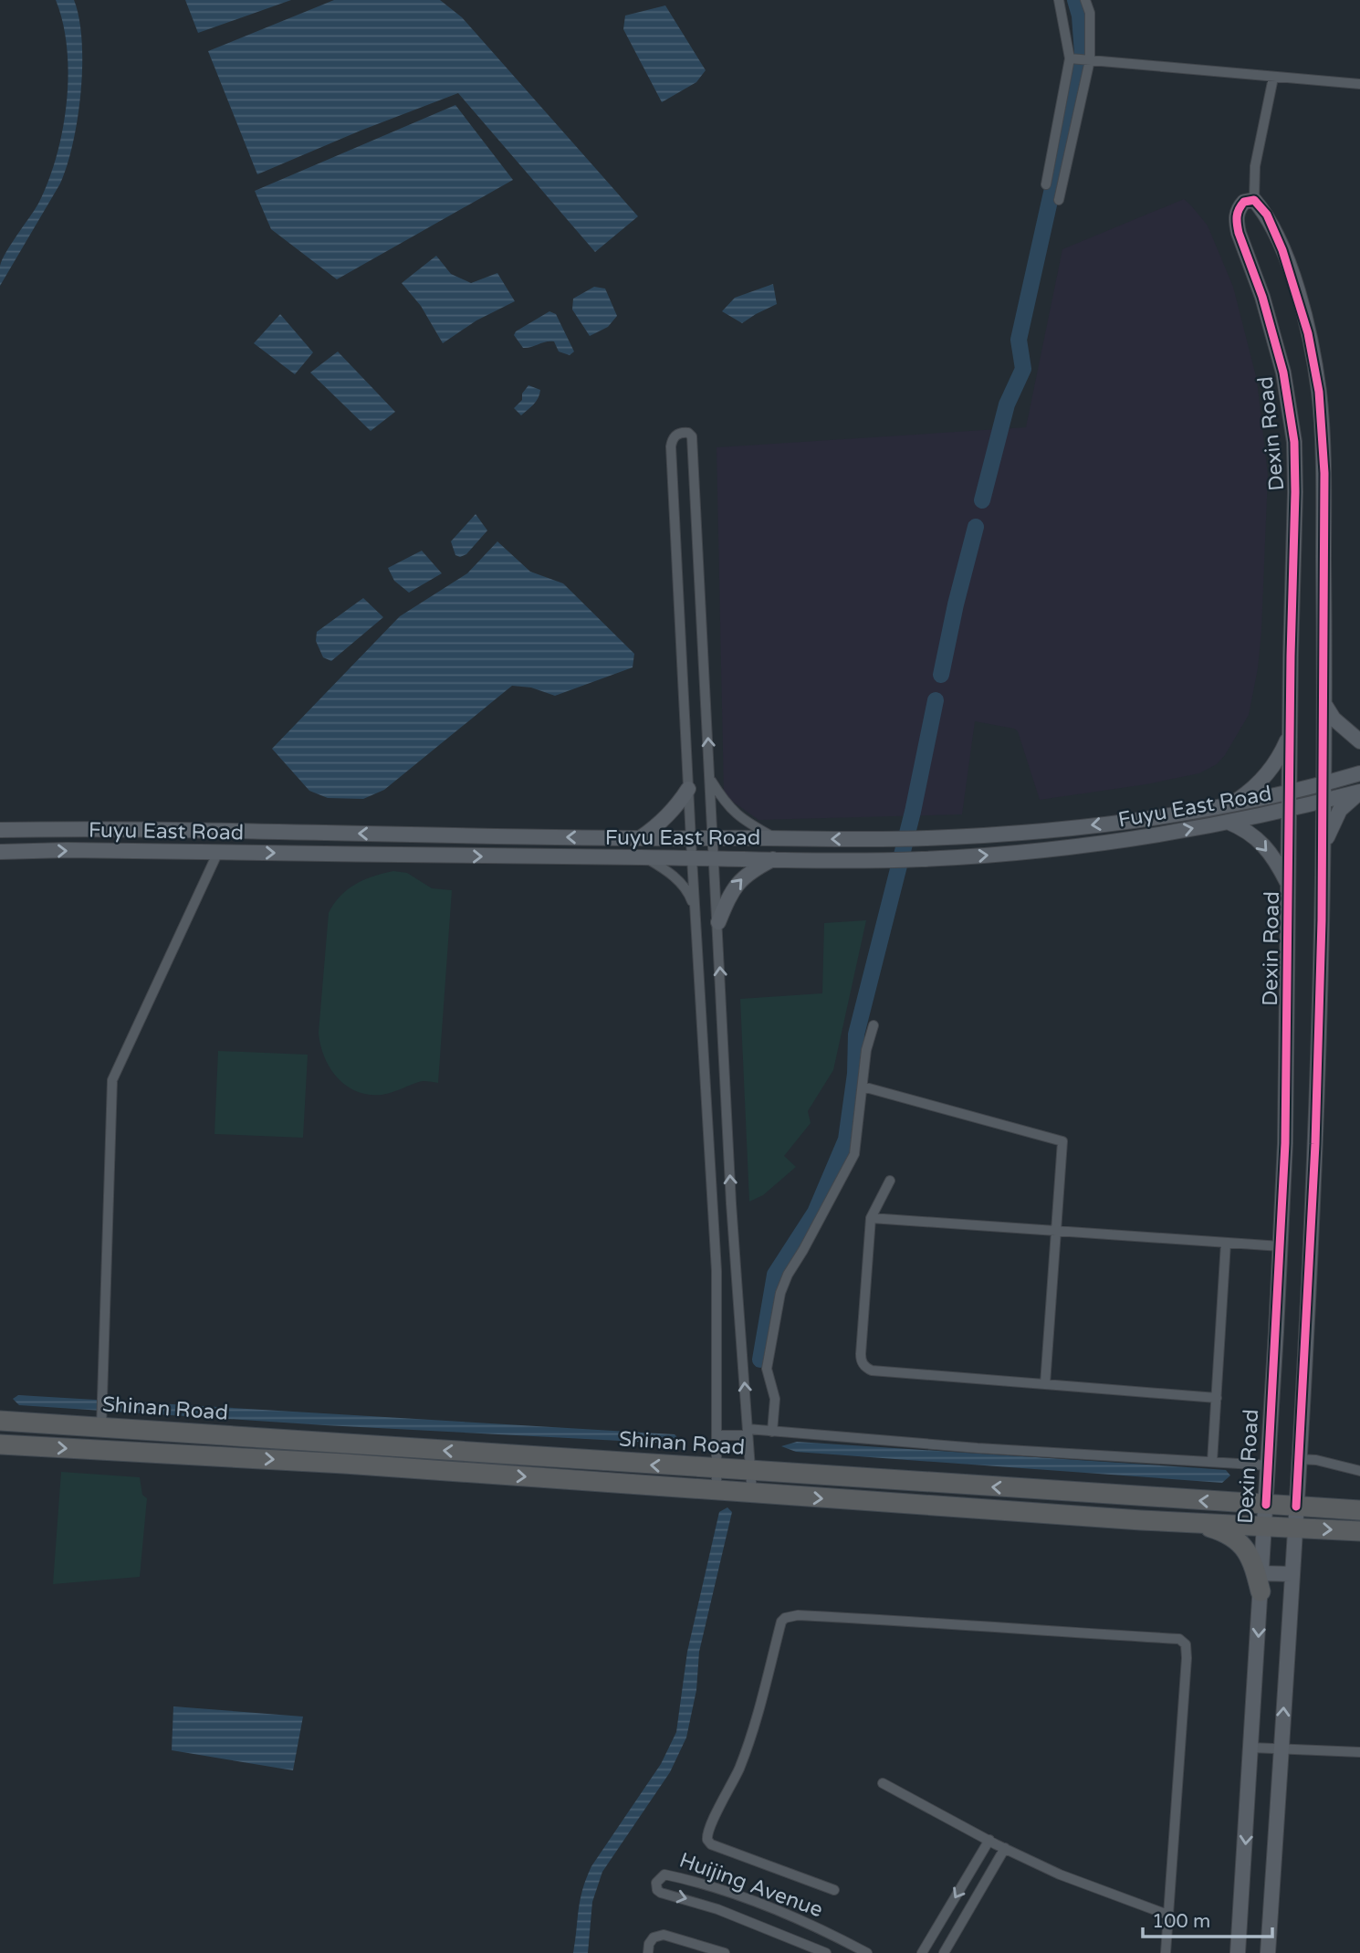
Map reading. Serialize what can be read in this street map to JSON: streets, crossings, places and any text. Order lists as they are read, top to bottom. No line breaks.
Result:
{"streets":{"highway":["Shinan Road"],"street":["Dexin Road","Fuyu East Road","Huijing Avenue"]},"crossings":[["Dexin Road","Fuyu East Road"],["Dexin Road","Shinan Road"]],"scale_bar":"100 m"}
